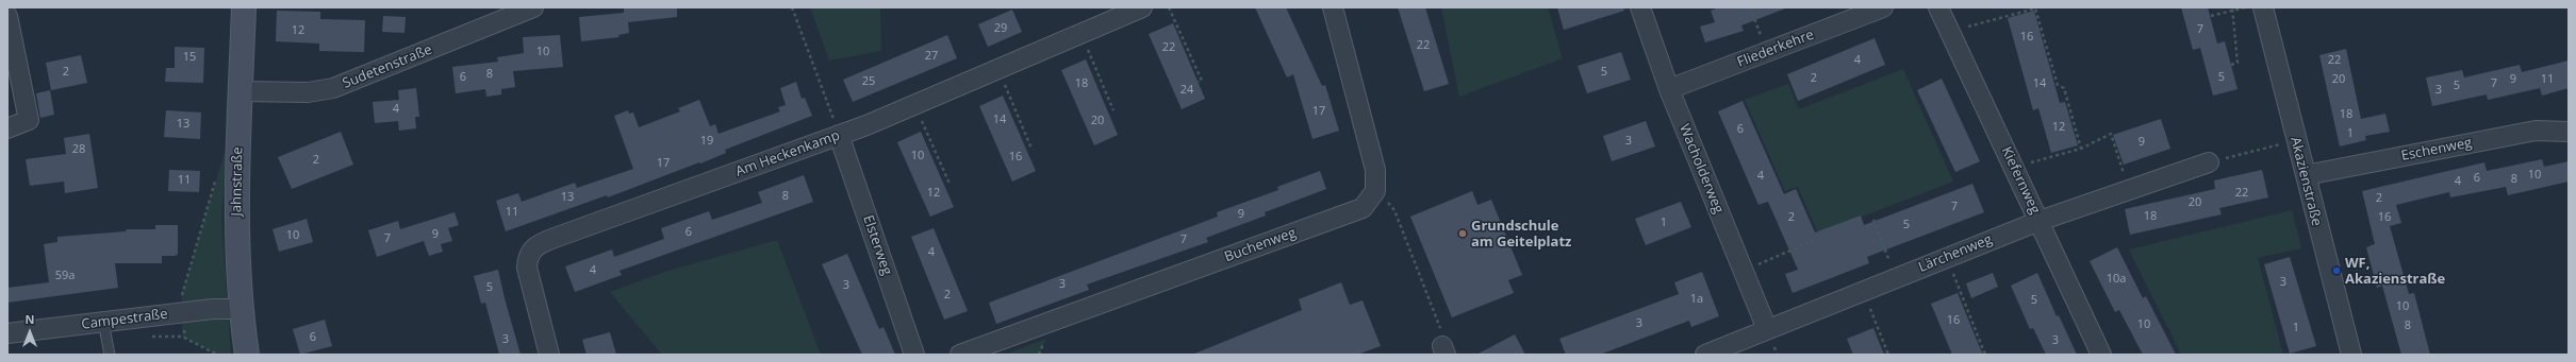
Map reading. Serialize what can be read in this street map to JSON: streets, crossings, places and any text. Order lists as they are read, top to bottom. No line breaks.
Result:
{"streets":{"street":["Fliederkehre","Sudetenstraße","Eschenweg","Am Heckenkamp","Wacholderweg","Kiefernweg","Jahnstraße","Akazienstraße","Elsterweg","Buchenweg","Lärchenweg","Campestraße"]},"crossings":[["Fliederkehre","Wacholderweg"],["Sudetenstraße","Jahnstraße"],["Eschenweg","Akazienstraße"],["Am Heckenkamp","Elsterweg"],["Wacholderweg","Lärchenweg"],["Kiefernweg","Lärchenweg"],["Jahnstraße","Campestraße"]],"places":["Grundschule am Geitelplatz","WF, Akazienstraße"],"house_numbers":["29","7","12","16","22","22","10","27","15","4","22","2","5","8","6","5","2","20","9","11","25","18","14","7","5","24","3","4","17","18","14","20","13","12","6","1","19","3","9","28","10","16","2","17","10","4","6","8","11","4","12","22","8","13","2","20","7","11","9","18","2","16","1","5","6","9","10","7","7","4","4","59a","10a","3","3","3","5","2","1a","5","10","16","3","10","8","1","6","3","3"],"north":"top"}
